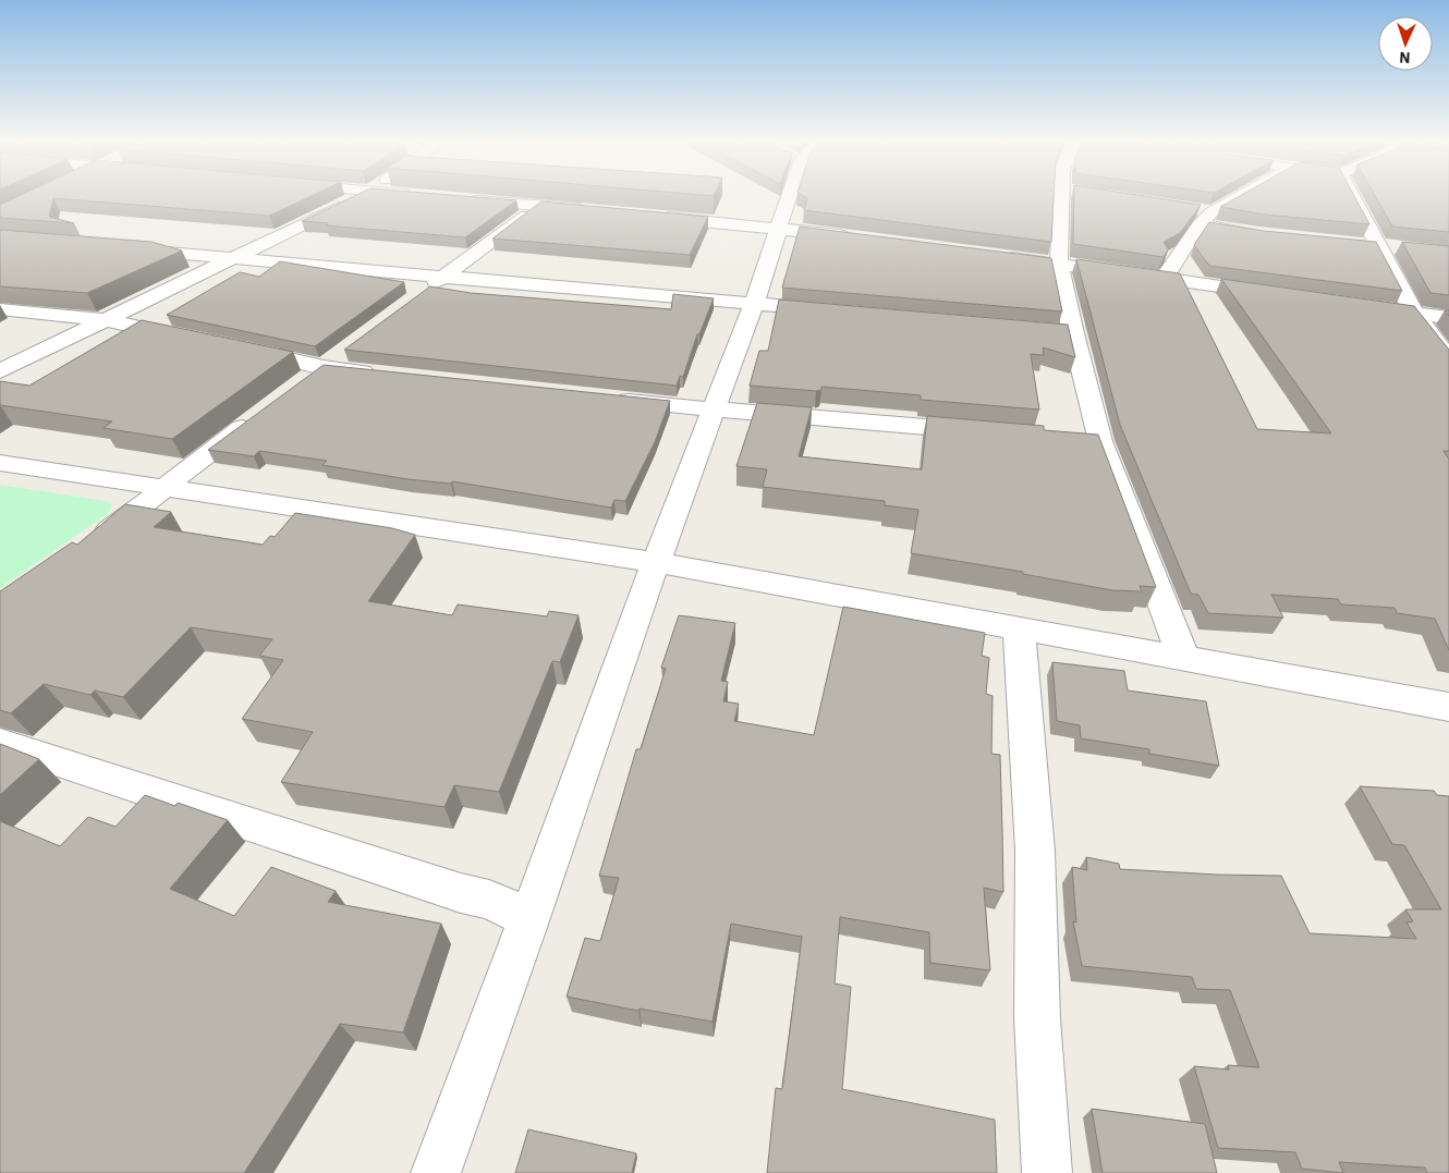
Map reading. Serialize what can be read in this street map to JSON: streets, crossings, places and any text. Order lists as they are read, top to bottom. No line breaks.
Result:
{"north":"bottom"}
